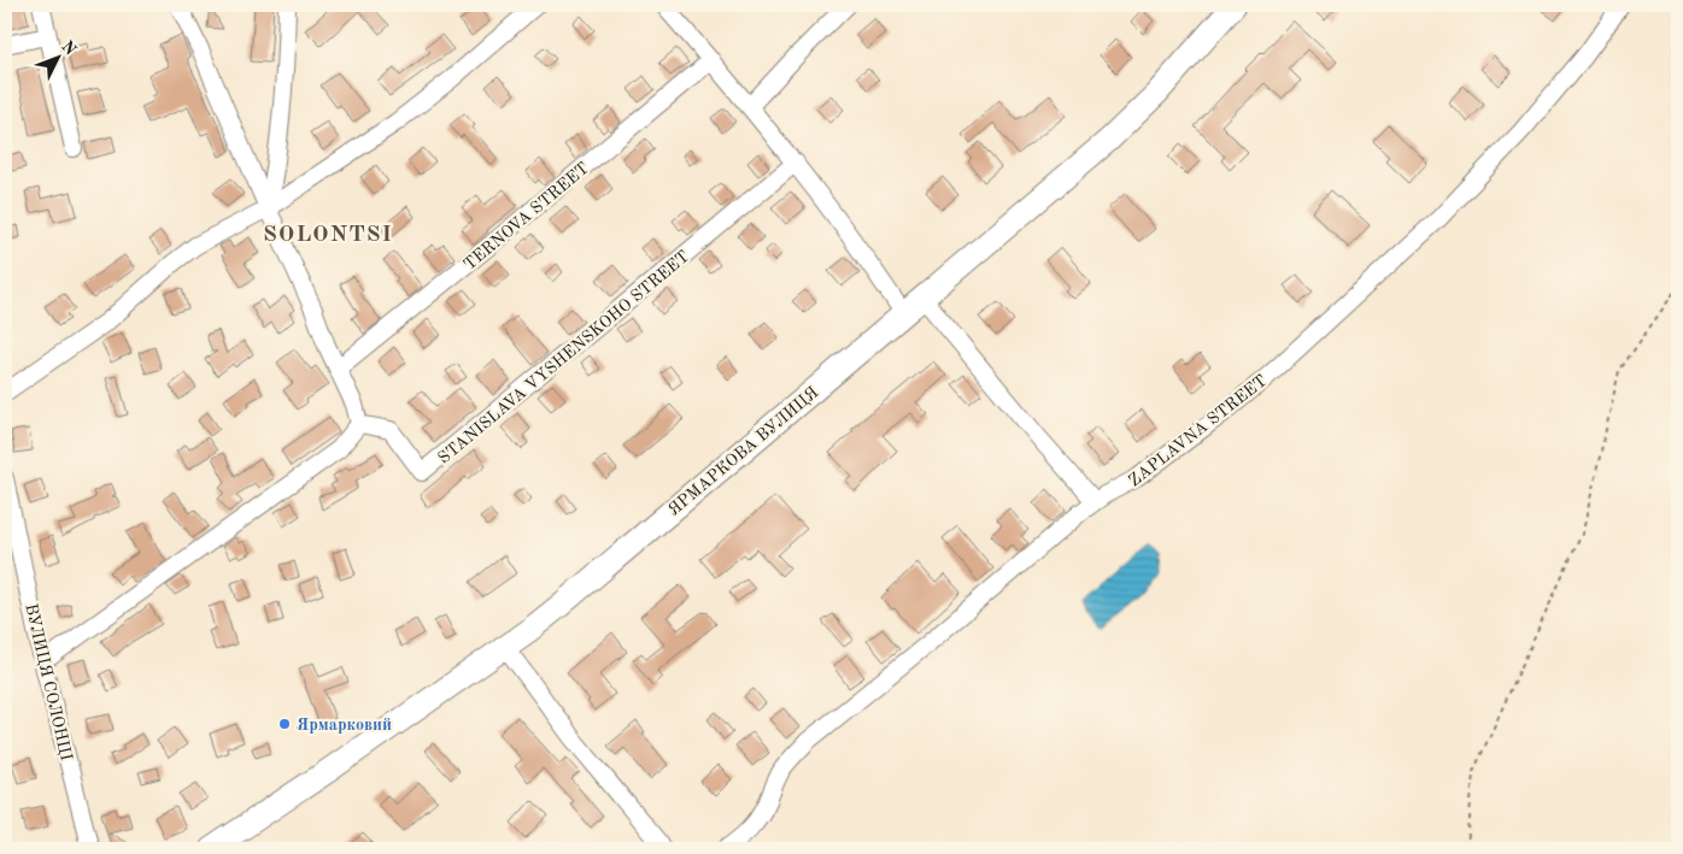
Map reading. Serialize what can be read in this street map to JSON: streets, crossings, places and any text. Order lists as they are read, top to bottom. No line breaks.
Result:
{"streets":{"main road":["ЯРМАРКОВА ВУЛИЦЯ"],"street":["TERNOVA STREET","STANISLAVA VYSHENSKOHO STREET","ZAPLAVNA STREET","ВУЛИЦЯ СОЛОНЦІ"]},"districts":["SOLONTSI"],"places":["Ярмарковий"],"north":"top right"}
